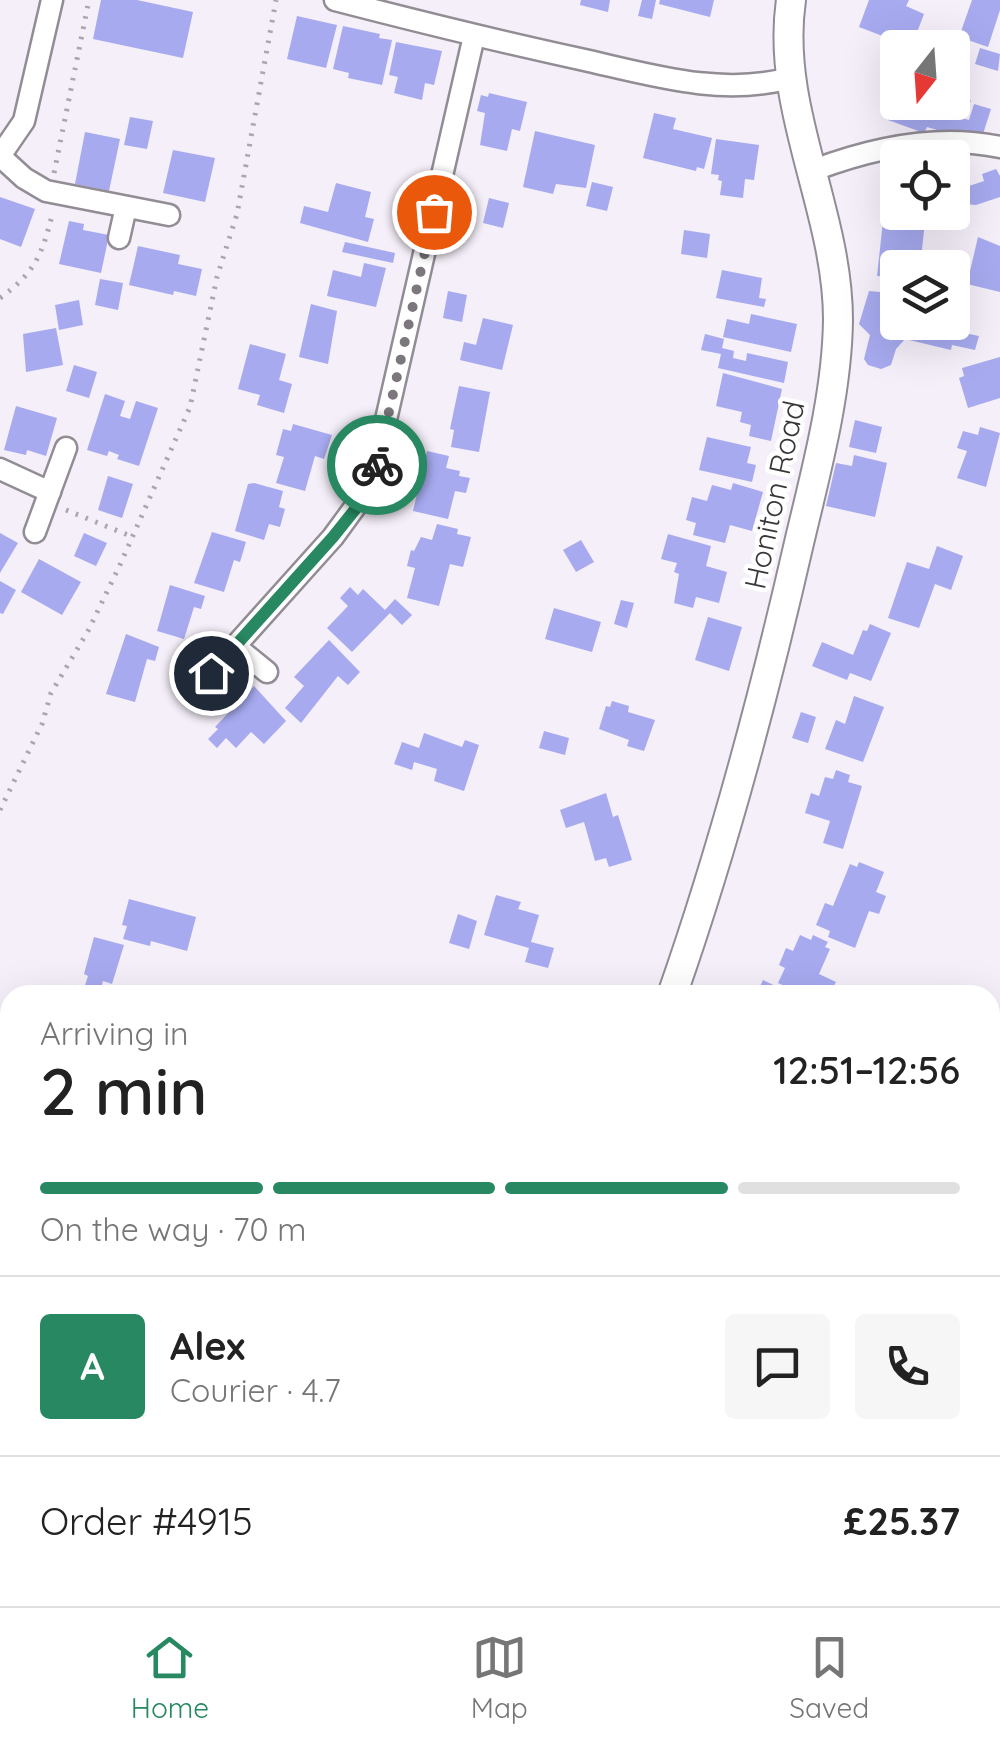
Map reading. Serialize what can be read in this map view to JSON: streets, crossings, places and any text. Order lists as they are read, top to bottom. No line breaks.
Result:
{"streets":{"street":["Honiton Road"]},"north":"bottom","page":{"heading":["2 min","Arriving in","12:51–12:56"],"panel":["Alex","Courier · 4.7","Order #4915","£25.37"],"bar":"On the way · 70 m","round":"A","tabs":["Home","Map","Saved"]}}
